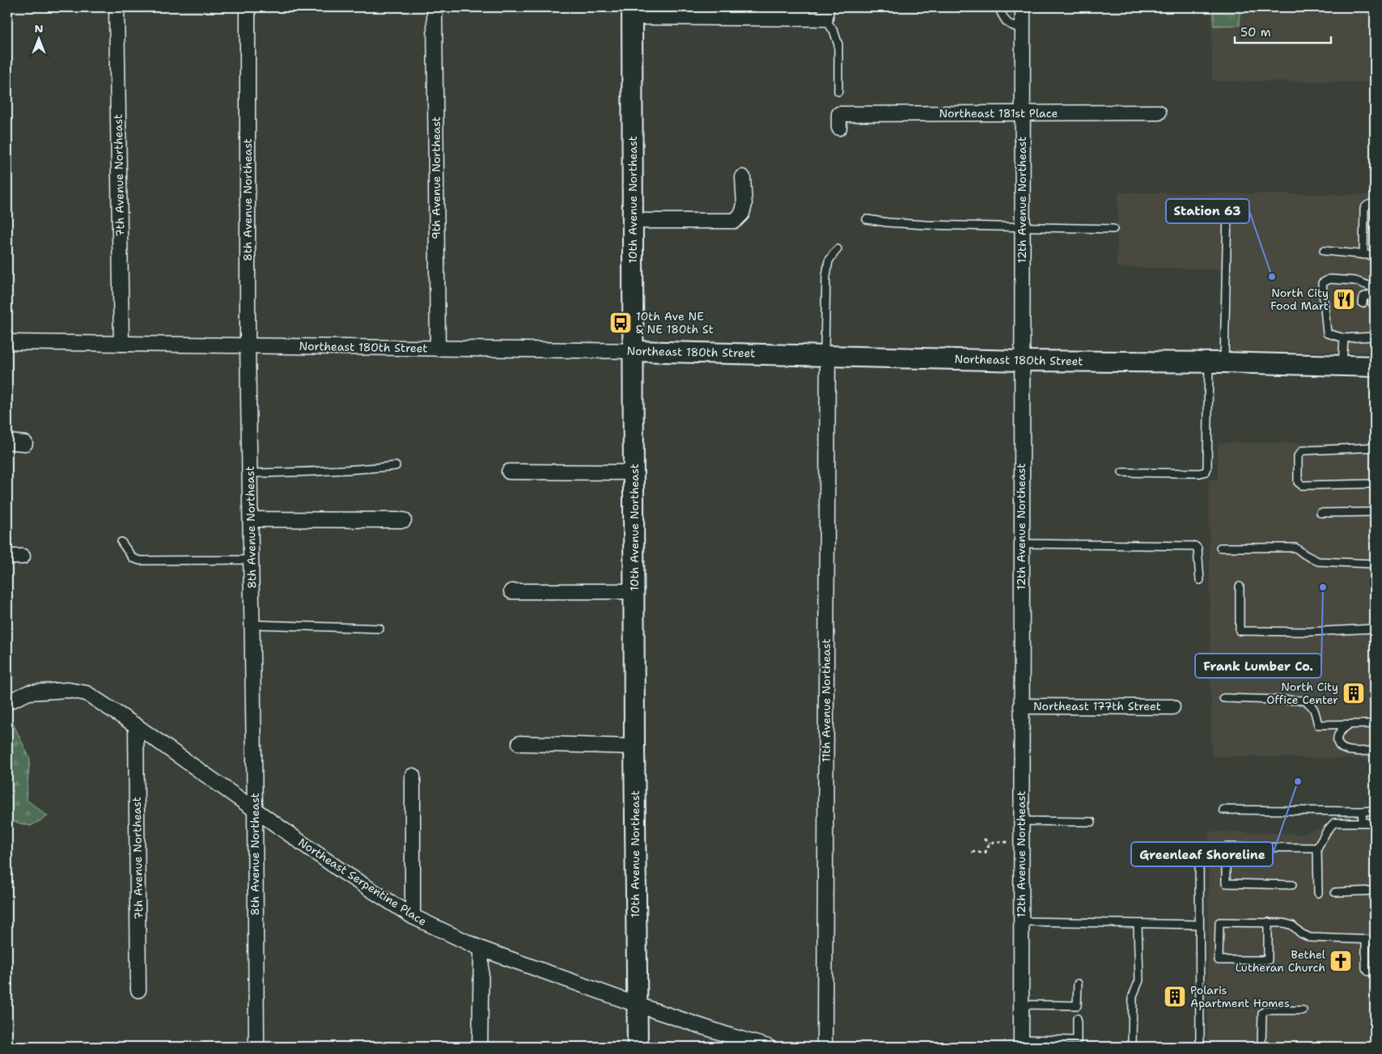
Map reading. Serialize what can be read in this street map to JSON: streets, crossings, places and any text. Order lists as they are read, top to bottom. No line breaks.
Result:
{"streets":{"street":["Northeast 181st Place","7th Avenue Northeast","9th Avenue Northeast","8th Avenue Northeast","10th Avenue Northeast","12th Avenue Northeast","Northeast 180th Street","11th Avenue Northeast","Northeast 177th Street","Northeast Serpentine Place"]},"crossings":[["Northeast 181st Place","12th Avenue Northeast"],["7th Avenue Northeast","Northeast 180th Street"],["7th Avenue Northeast","Northeast Serpentine Place"],["9th Avenue Northeast","Northeast 180th Street"],["8th Avenue Northeast","Northeast 180th Street"],["8th Avenue Northeast","Northeast Serpentine Place"],["10th Avenue Northeast","Northeast 180th Street"],["10th Avenue Northeast","Northeast Serpentine Place"],["12th Avenue Northeast","Northeast 180th Street"],["12th Avenue Northeast","Northeast 177th Street"],["Northeast 180th Street","11th Avenue Northeast"]],"places":{"other":["Station 63","Frank Lumber Co.","Greenleaf Shoreline"],"restaurant":["North City Food Mart"],"bus stop":["10th Ave NE & NE 180th St"],"building":["North City Office Center","Polaris Apartment Homes"],"church":["Bethel Lutheran Church"]},"scale_bar":"50 m","north":"top"}
